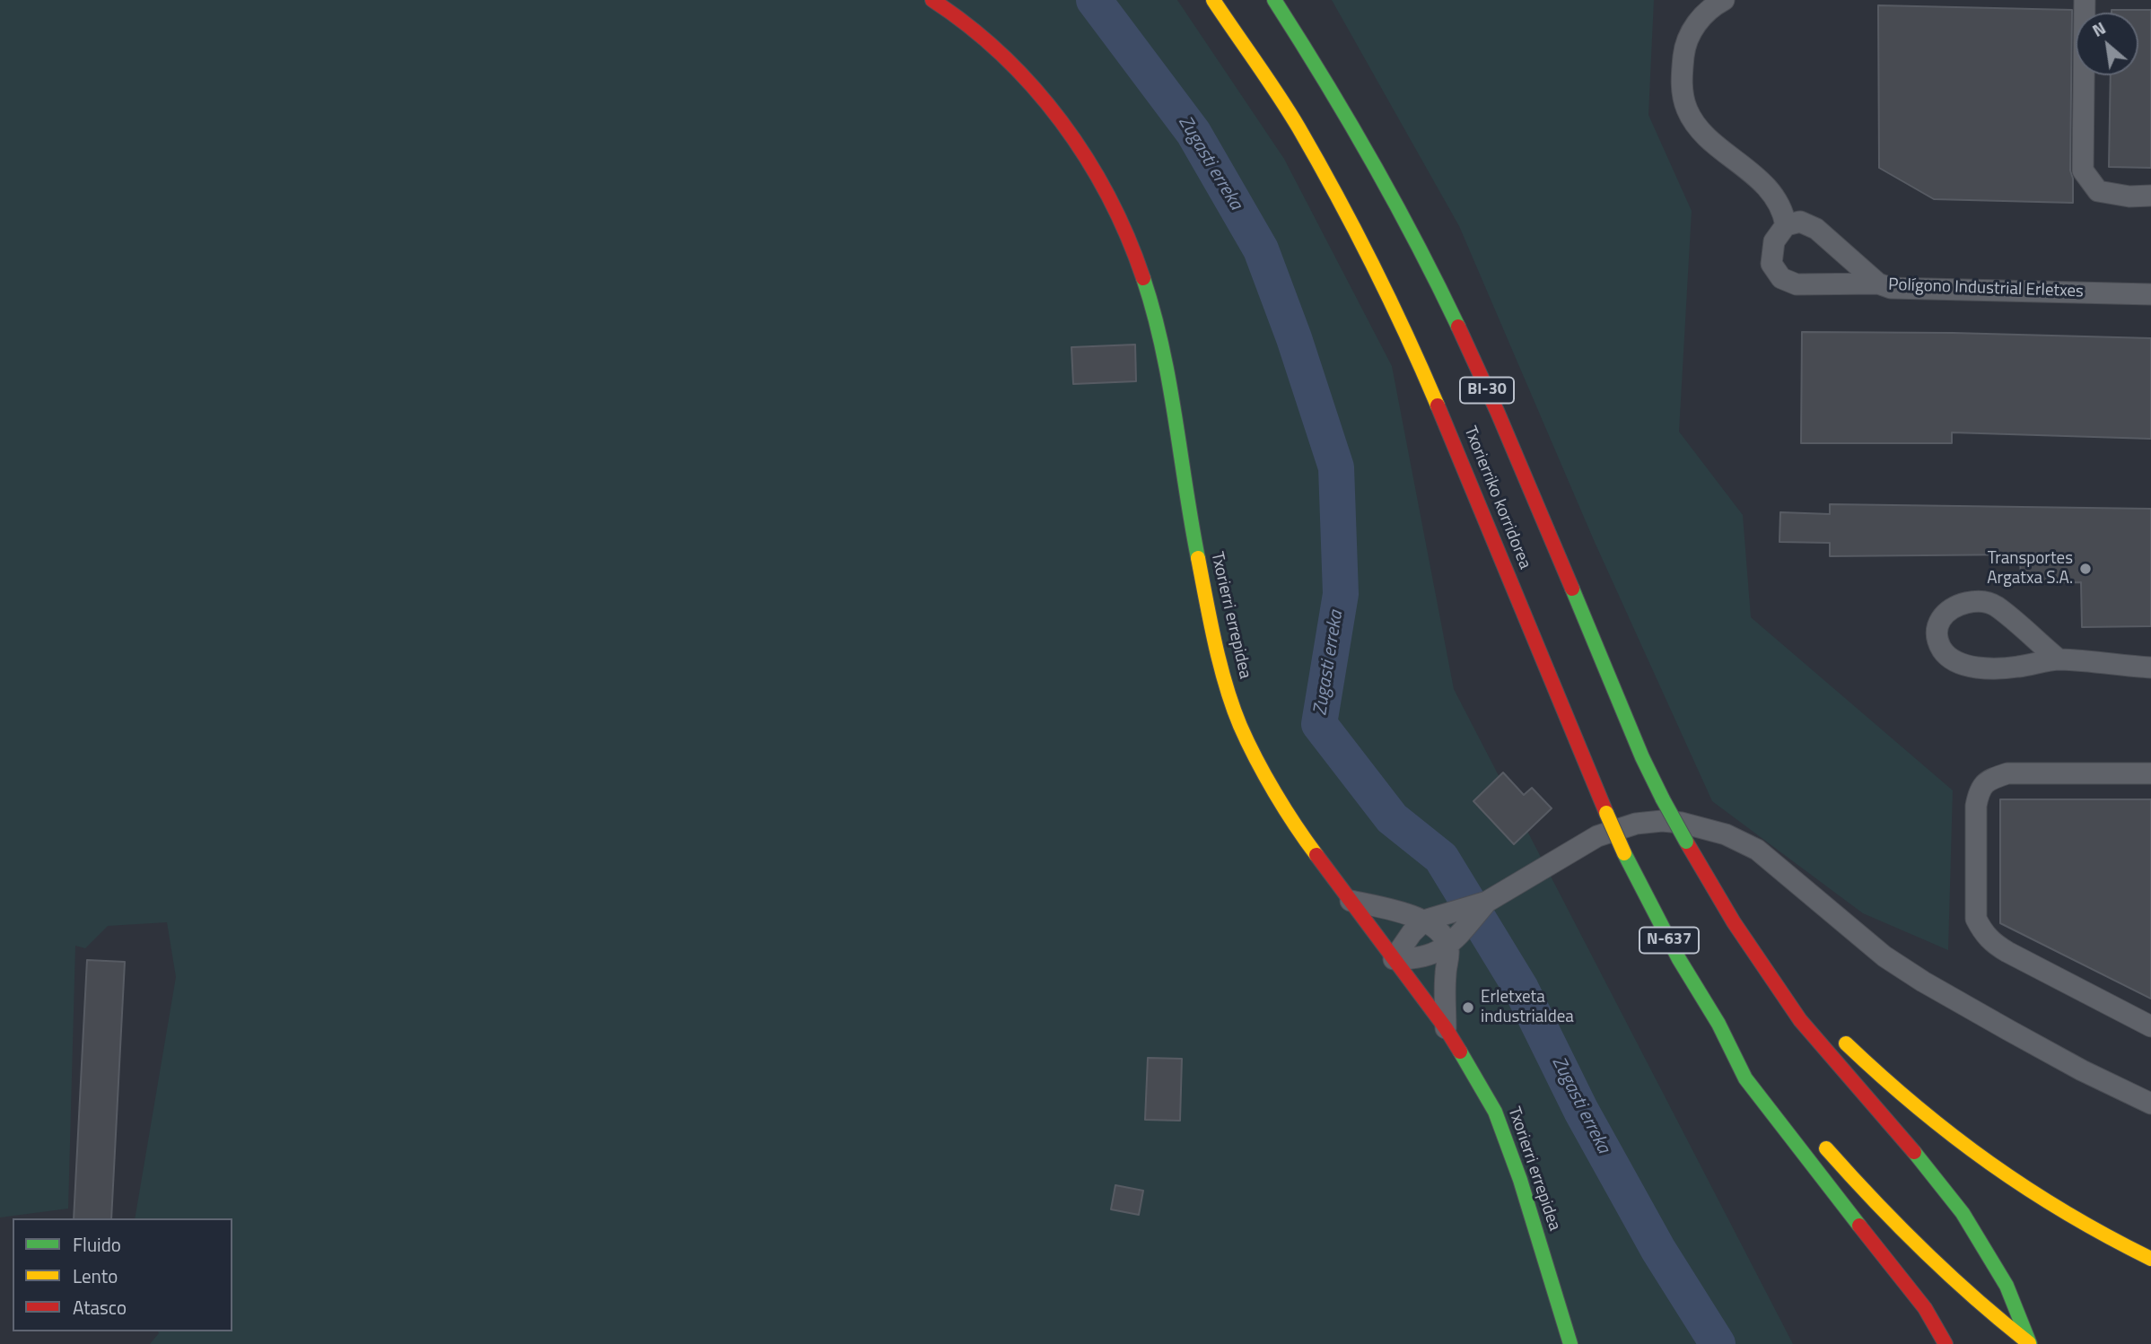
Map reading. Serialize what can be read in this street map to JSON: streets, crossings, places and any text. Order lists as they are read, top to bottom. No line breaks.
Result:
{"streets":{"main road":["BI-30","Txorierriko korridorea","Txorierri errepidea","N-637"],"street":["Polígono Industrial Erletxes"]},"water":["Zugasti erreka"],"places":["Transportes Argatxa S.A.","Erletxeta industrialdea"],"legend":["Fluido","Lento","Atasco"],"north":"top left"}
